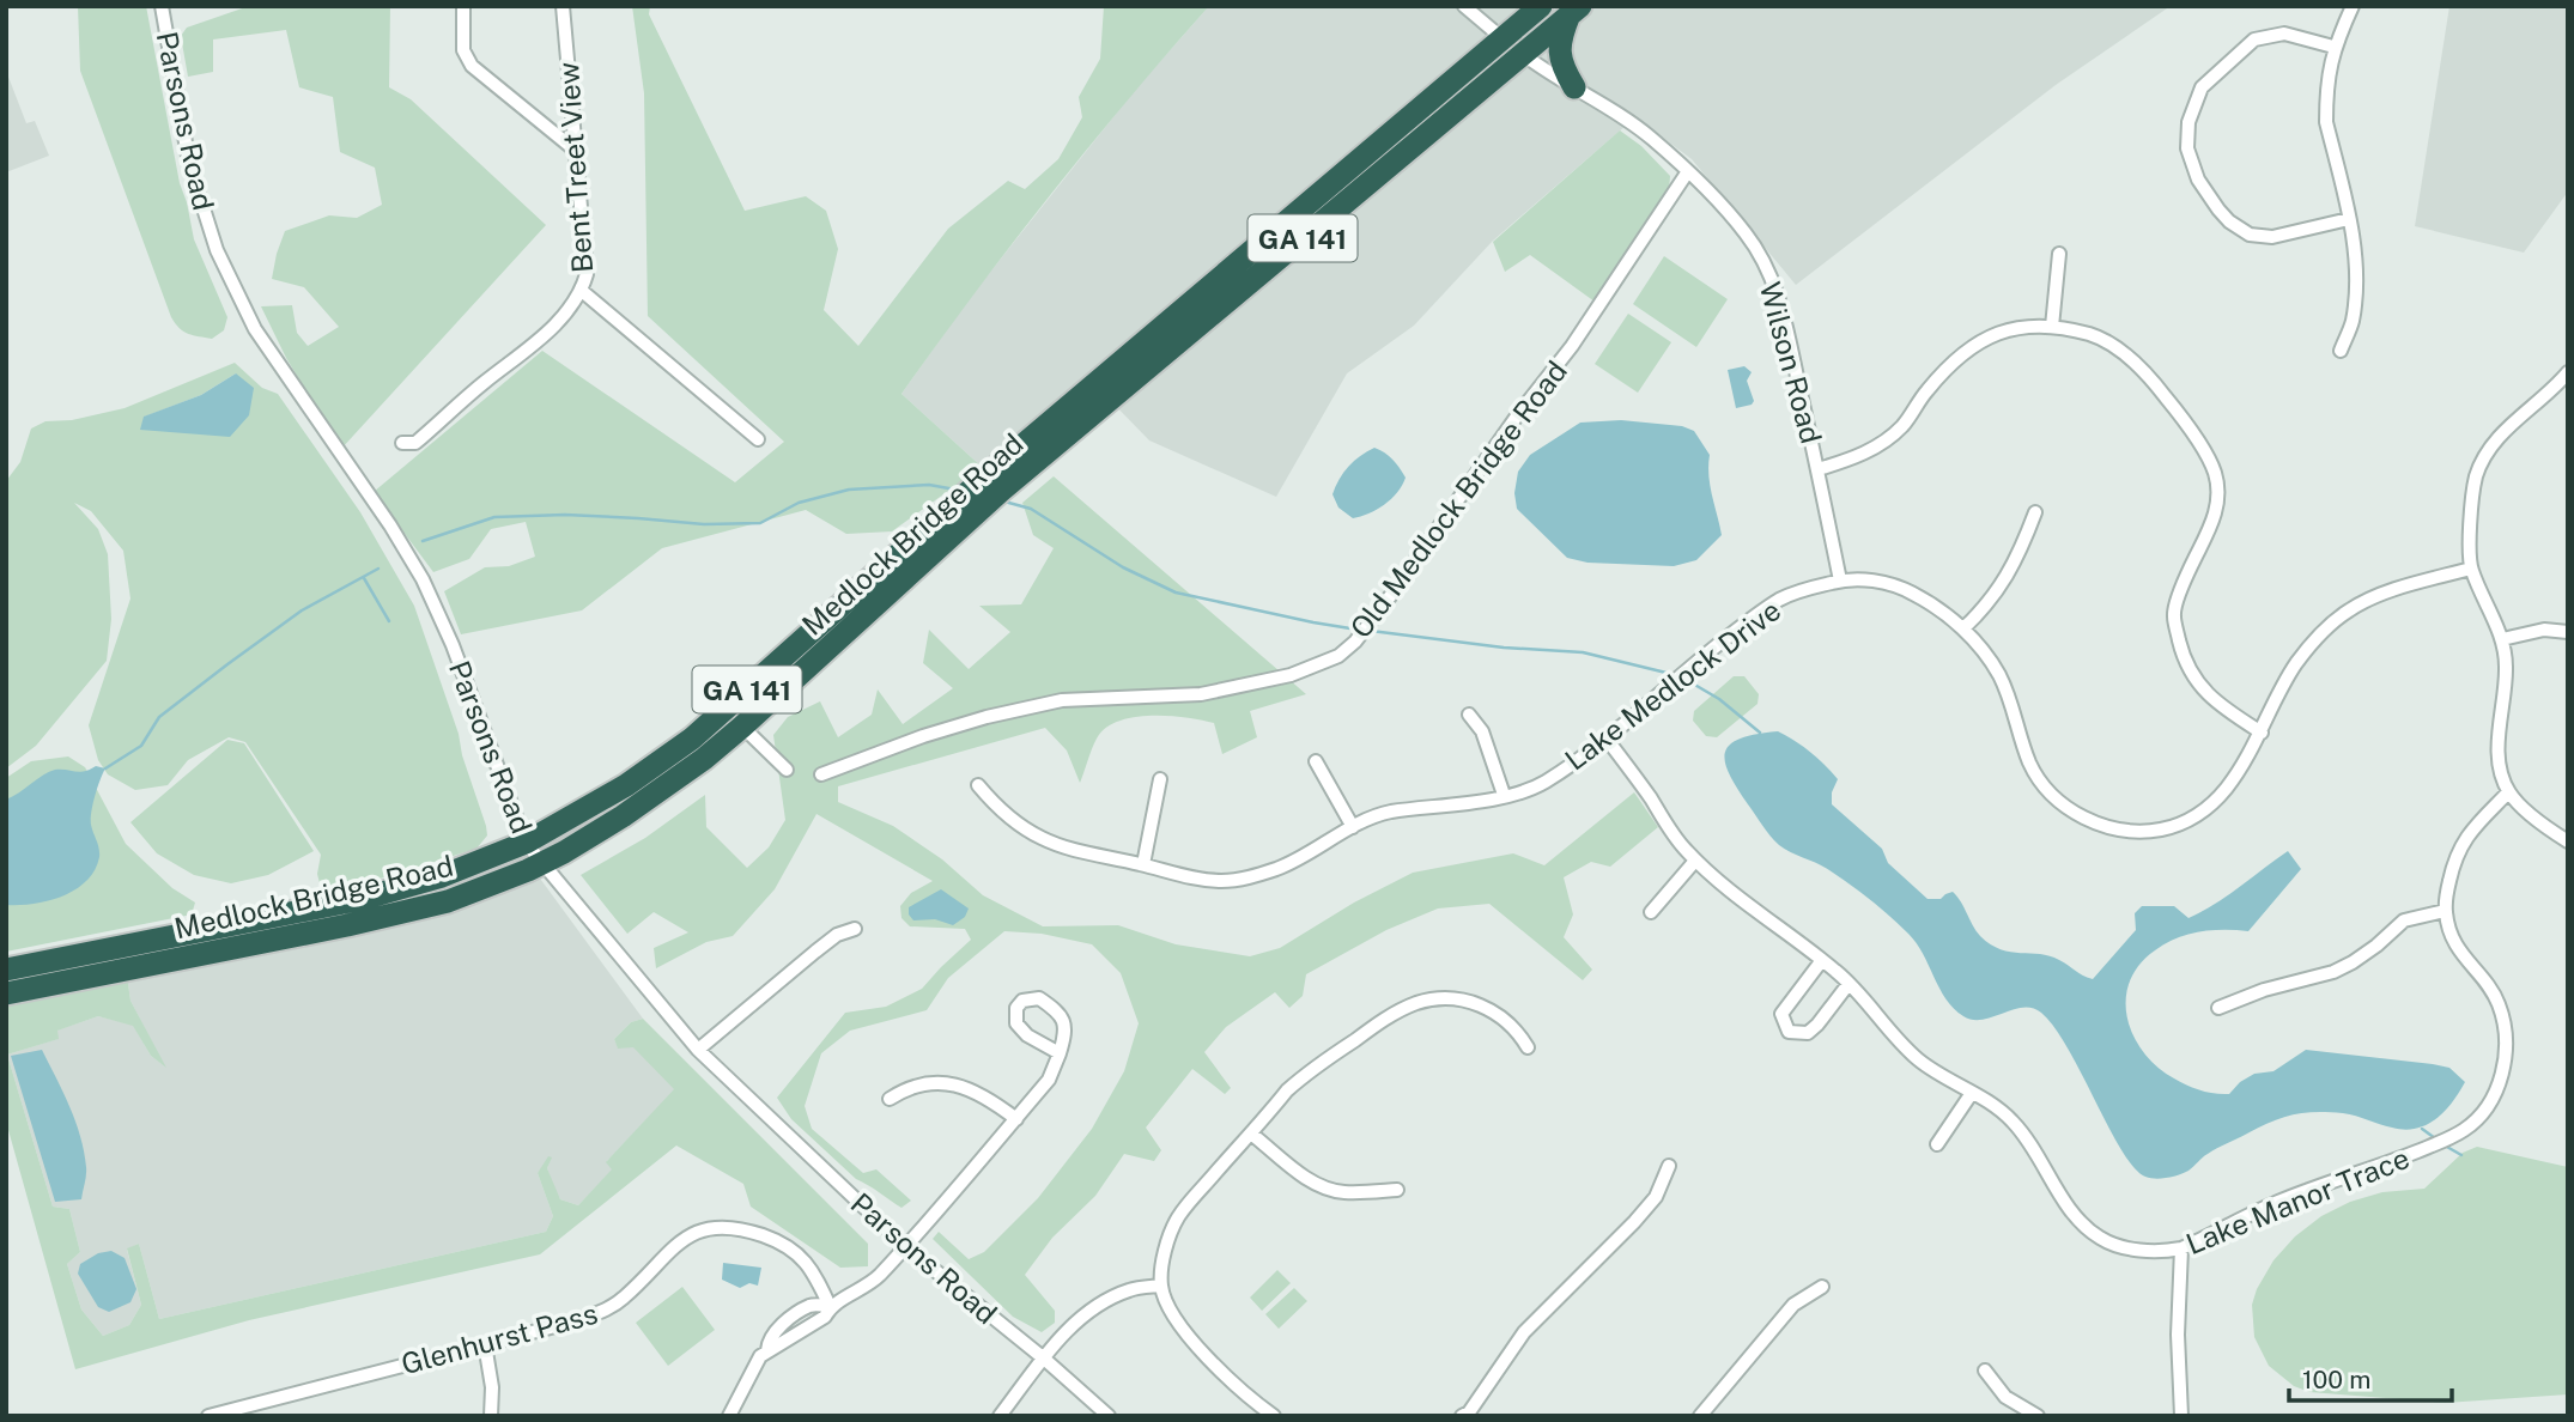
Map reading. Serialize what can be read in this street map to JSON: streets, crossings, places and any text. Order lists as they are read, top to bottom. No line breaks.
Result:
{"streets":{"highway":["GA 141","Medlock Bridge Road"],"street":["Parsons Road","Bent Treet View","Wilson Road","Old Medlock Bridge Road","Lake Medlock Drive","Lake Manor Trace","Glenhurst Pass"]},"crossings":[["Parsons Road","Medlock Bridge Road"],["Wilson Road","Old Medlock Bridge Road"],["Wilson Road","Lake Medlock Drive"],["Lake Medlock Drive","Lake Manor Trace"]],"scale_bar":"100 m"}
